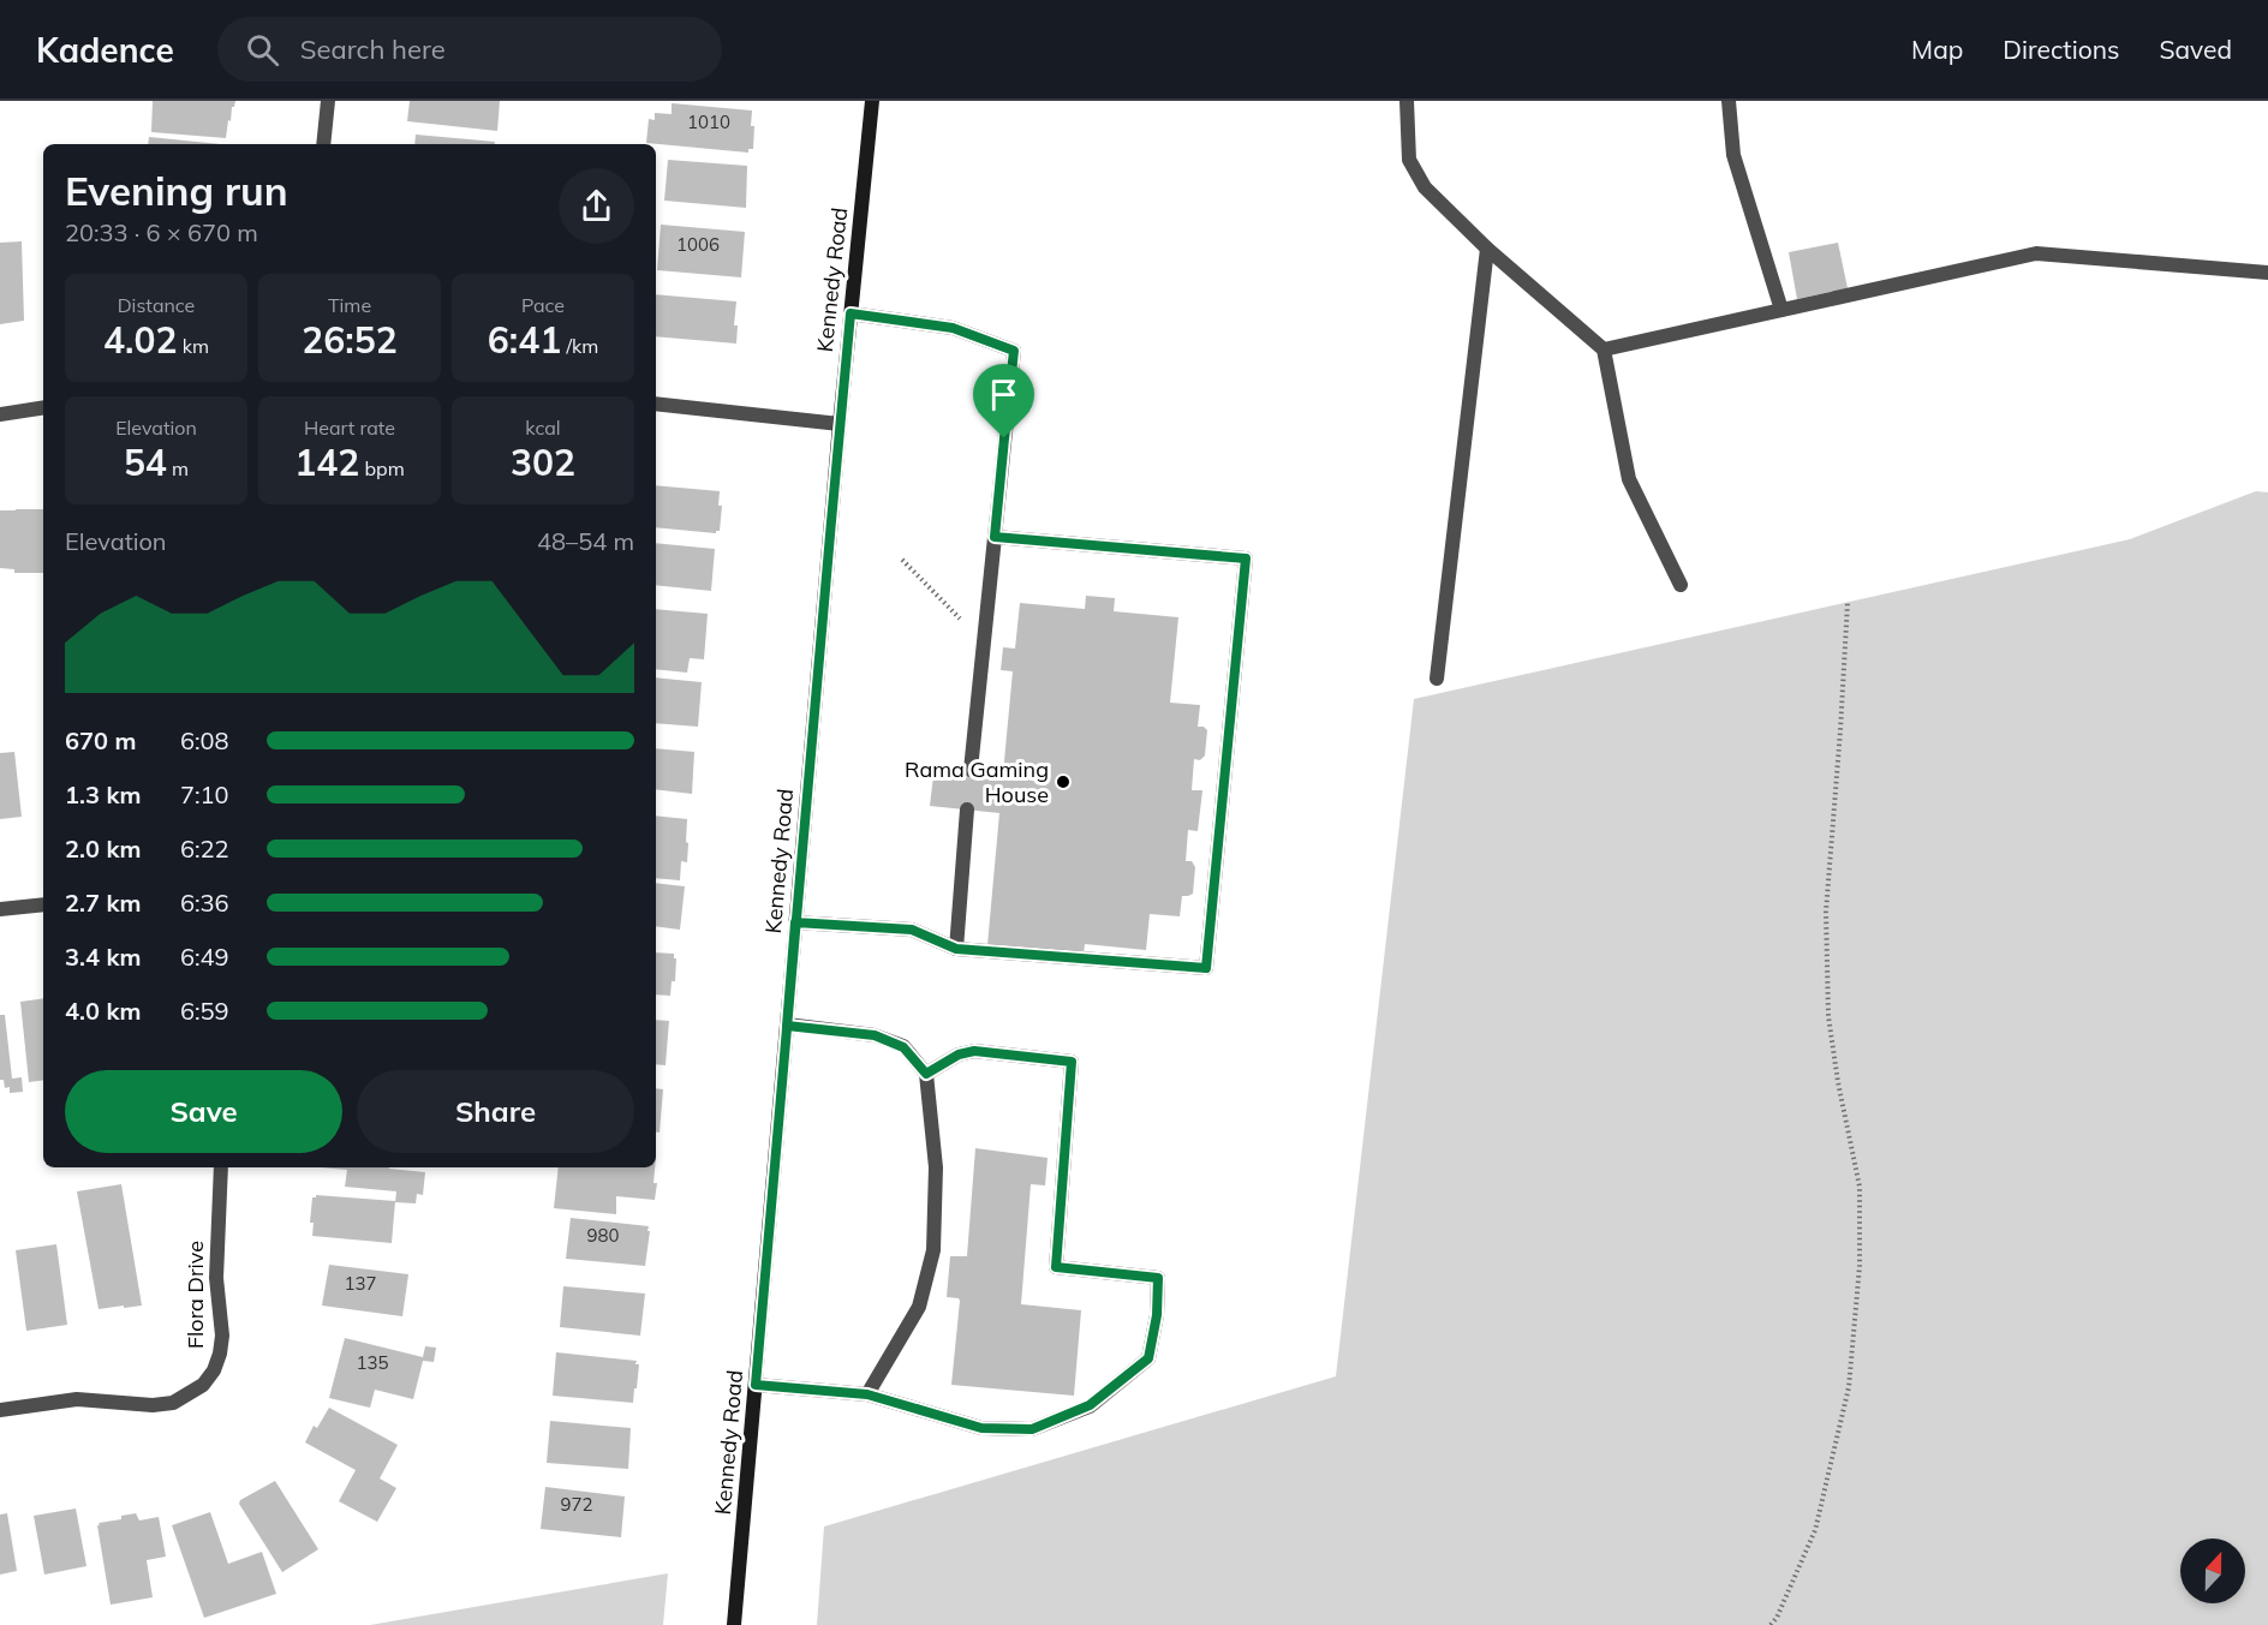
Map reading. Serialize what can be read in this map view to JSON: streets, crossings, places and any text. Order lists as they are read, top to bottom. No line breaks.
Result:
{"streets":{"main road":["Kennedy Road"],"street":["Flora Drive"]},"places":["Rama Gaming House"],"house_numbers":["1010","1006","980","137","135","972"],"north":"top","page":{"header":"Kadence","search":"Search here","nav":["Map","Directions","Saved"],"heading":["Evening run","20:33 · 6 × 670 m"],"stats":[["Distance","4.02 km"],["Time","26:52"],["Pace","6:41 /km"],["Elevation","54 m"],["Heart rate","142 bpm"],["kcal","302"]],"chart":["Elevation","48–54 m"],"list":[{"name":"670 m","note":"6:08"},{"name":"1.3 km","note":"7:10"},{"name":"2.0 km","note":"6:22"},{"name":"2.7 km","note":"6:36"},{"name":"3.4 km","note":"6:49"},{"name":"4.0 km","note":"6:59"}],"buttons":["Save","Share"]}}
